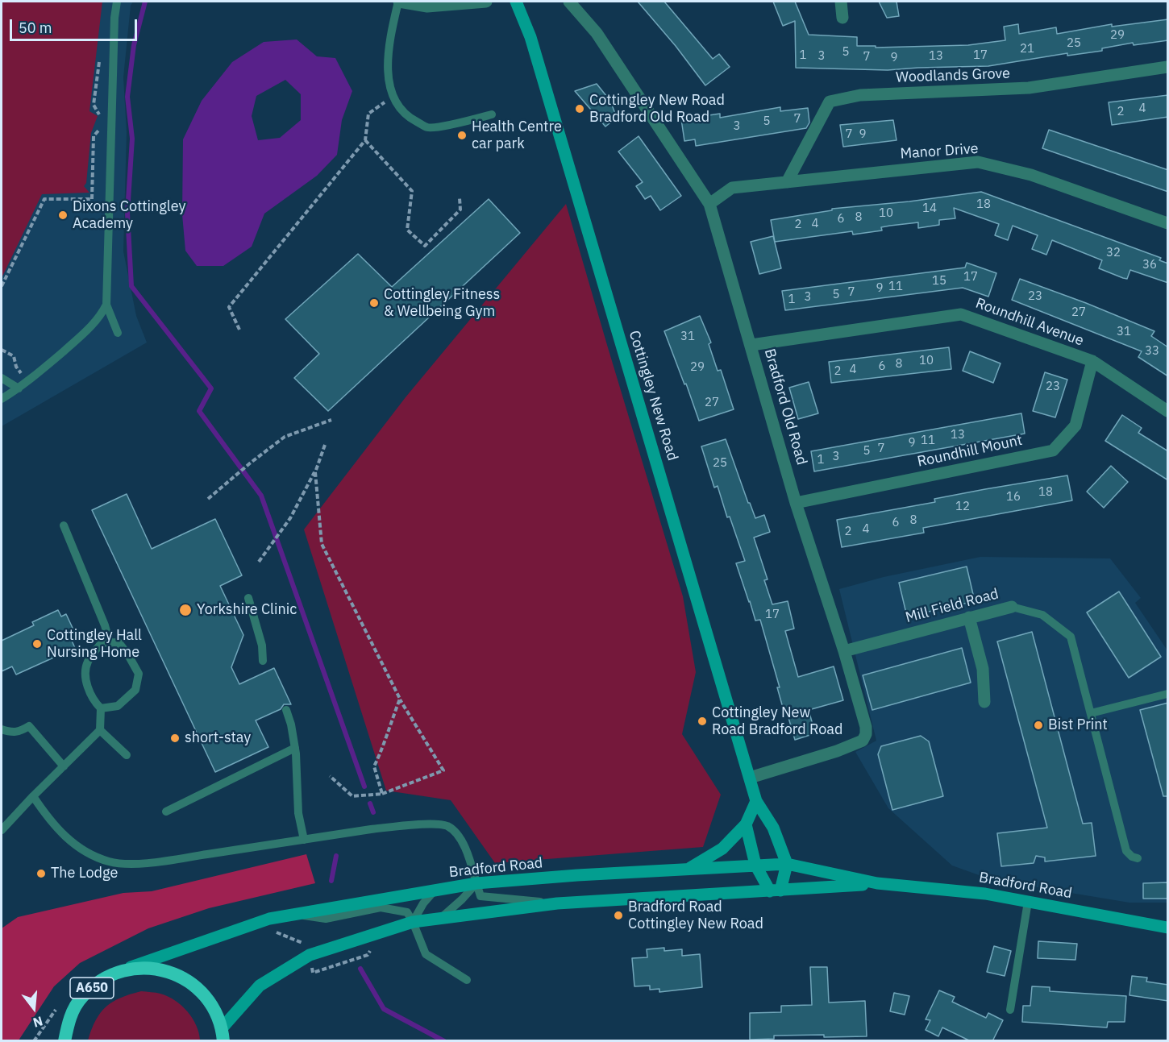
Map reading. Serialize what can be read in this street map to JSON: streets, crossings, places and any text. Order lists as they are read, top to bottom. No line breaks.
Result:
{"streets":{"highway":["A650"],"main road":["Cottingley New Road","Bradford Road"],"street":["Woodlands Grove","Manor Drive","Roundhill Avenue","Bradford Old Road","Roundhill Mount","Mill Field Road"]},"crossings":[["Woodlands Grove","Manor Drive"],["Manor Drive","Bradford Old Road"],["Roundhill Avenue","Bradford Old Road"],["Roundhill Avenue","Roundhill Mount"],["Cottingley New Road","Bradford Old Road"],["Cottingley New Road","Bradford Road"],["Bradford Old Road","Roundhill Mount"],["Bradford Old Road","Mill Field Road"],["Bradford Road","A650"]],"places":["Cottingley New Road Bradford Old Road","Health Centre car park","Dixons Cottingley Academy","Cottingley Fitness & Wellbeing Gym","Yorkshire Clinic","Cottingley Hall Nursing Home","Cottingley New Road Bradford Road","Bist Print","short-stay","The Lodge","Bradford Road Cottingley New Road"],"house_numbers":["29","25","21","5","1","17","3","13","7","9","4","2","7","5","3","7","9","18","14","10","8","6","4","2","32","36","17","15","11","9","7","5","23","3","1","27","31","31","33","10","8","6","29","4","2","23","27","13","11","9","7","5","3","1","25","18","16","12","8","6","4","2","17"],"scale_bar":"50 m","north":"bottom"}
